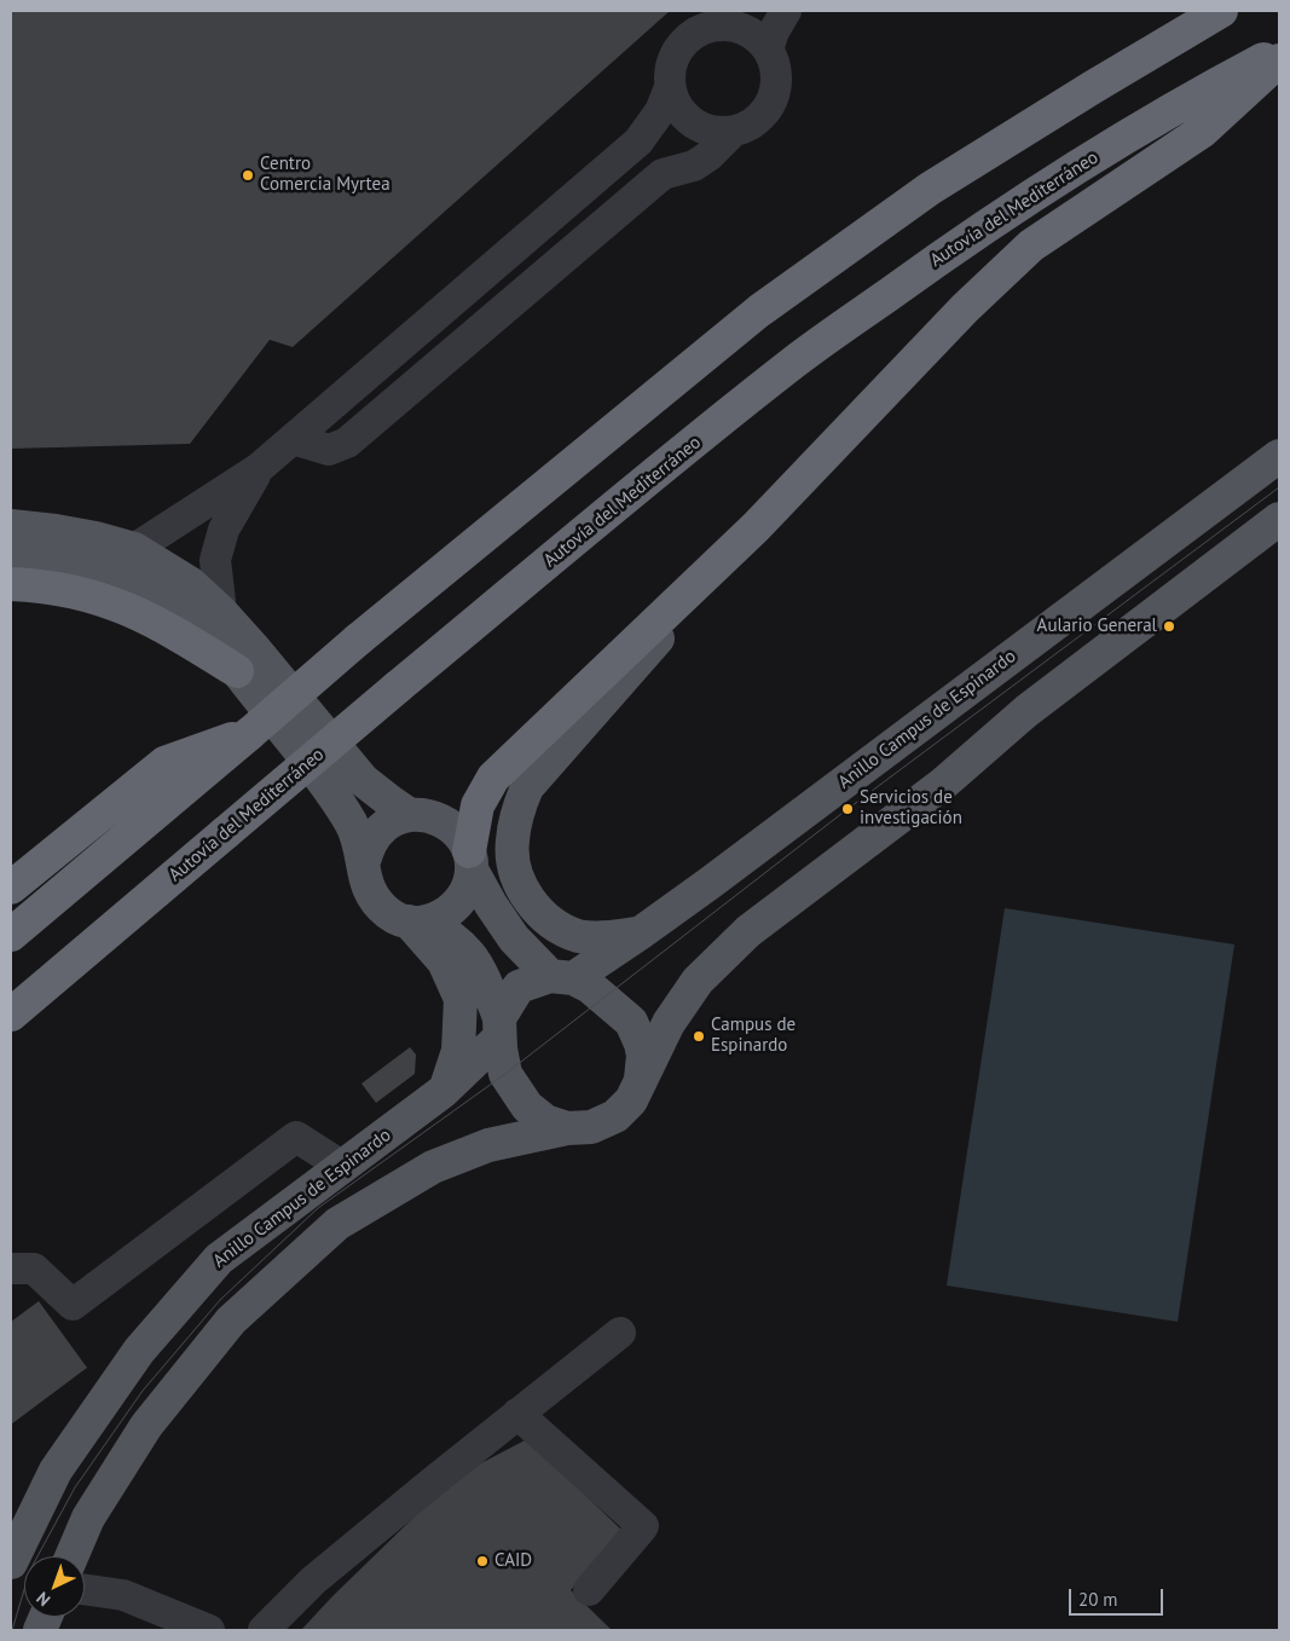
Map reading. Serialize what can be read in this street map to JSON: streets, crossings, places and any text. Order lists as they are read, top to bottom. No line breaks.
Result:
{"streets":{"highway":["Autovía del Mediterráneo"],"main road":["Anillo Campus de Espinardo"]},"places":["Centro Comercia Myrtea","Aulario General","Servicios de investigación","Campus de Espinardo","CAID"],"scale_bar":"20 m","north":"bottom left"}
